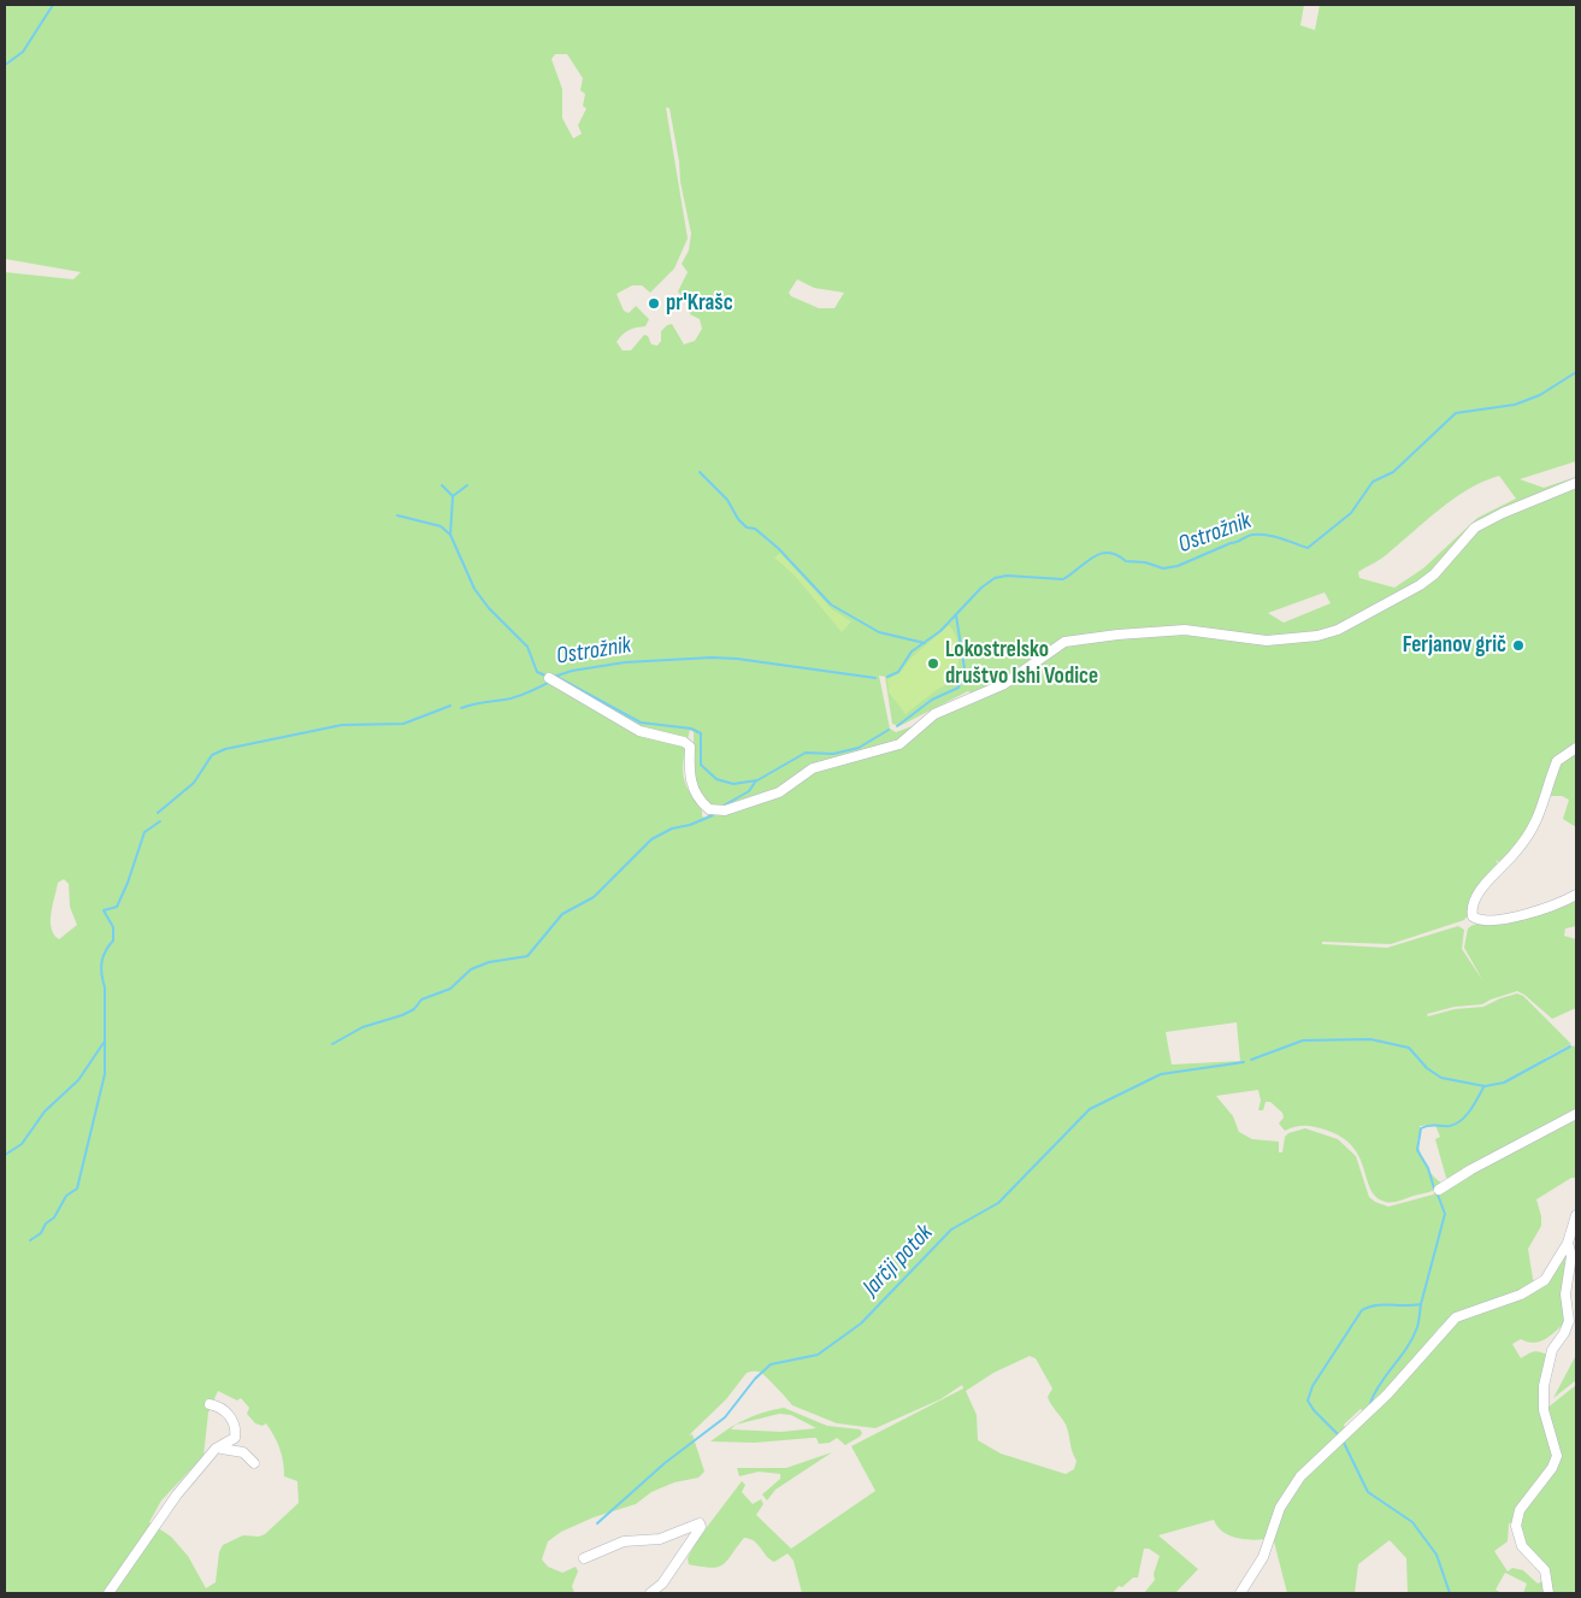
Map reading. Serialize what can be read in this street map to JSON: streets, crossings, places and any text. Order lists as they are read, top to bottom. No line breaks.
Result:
{"water":["Ostrožnik","Jarčji potok"],"places":["pr'Krašc","Ferjanov grič","Lokostrelsko društvo Ishi Vodice"]}
